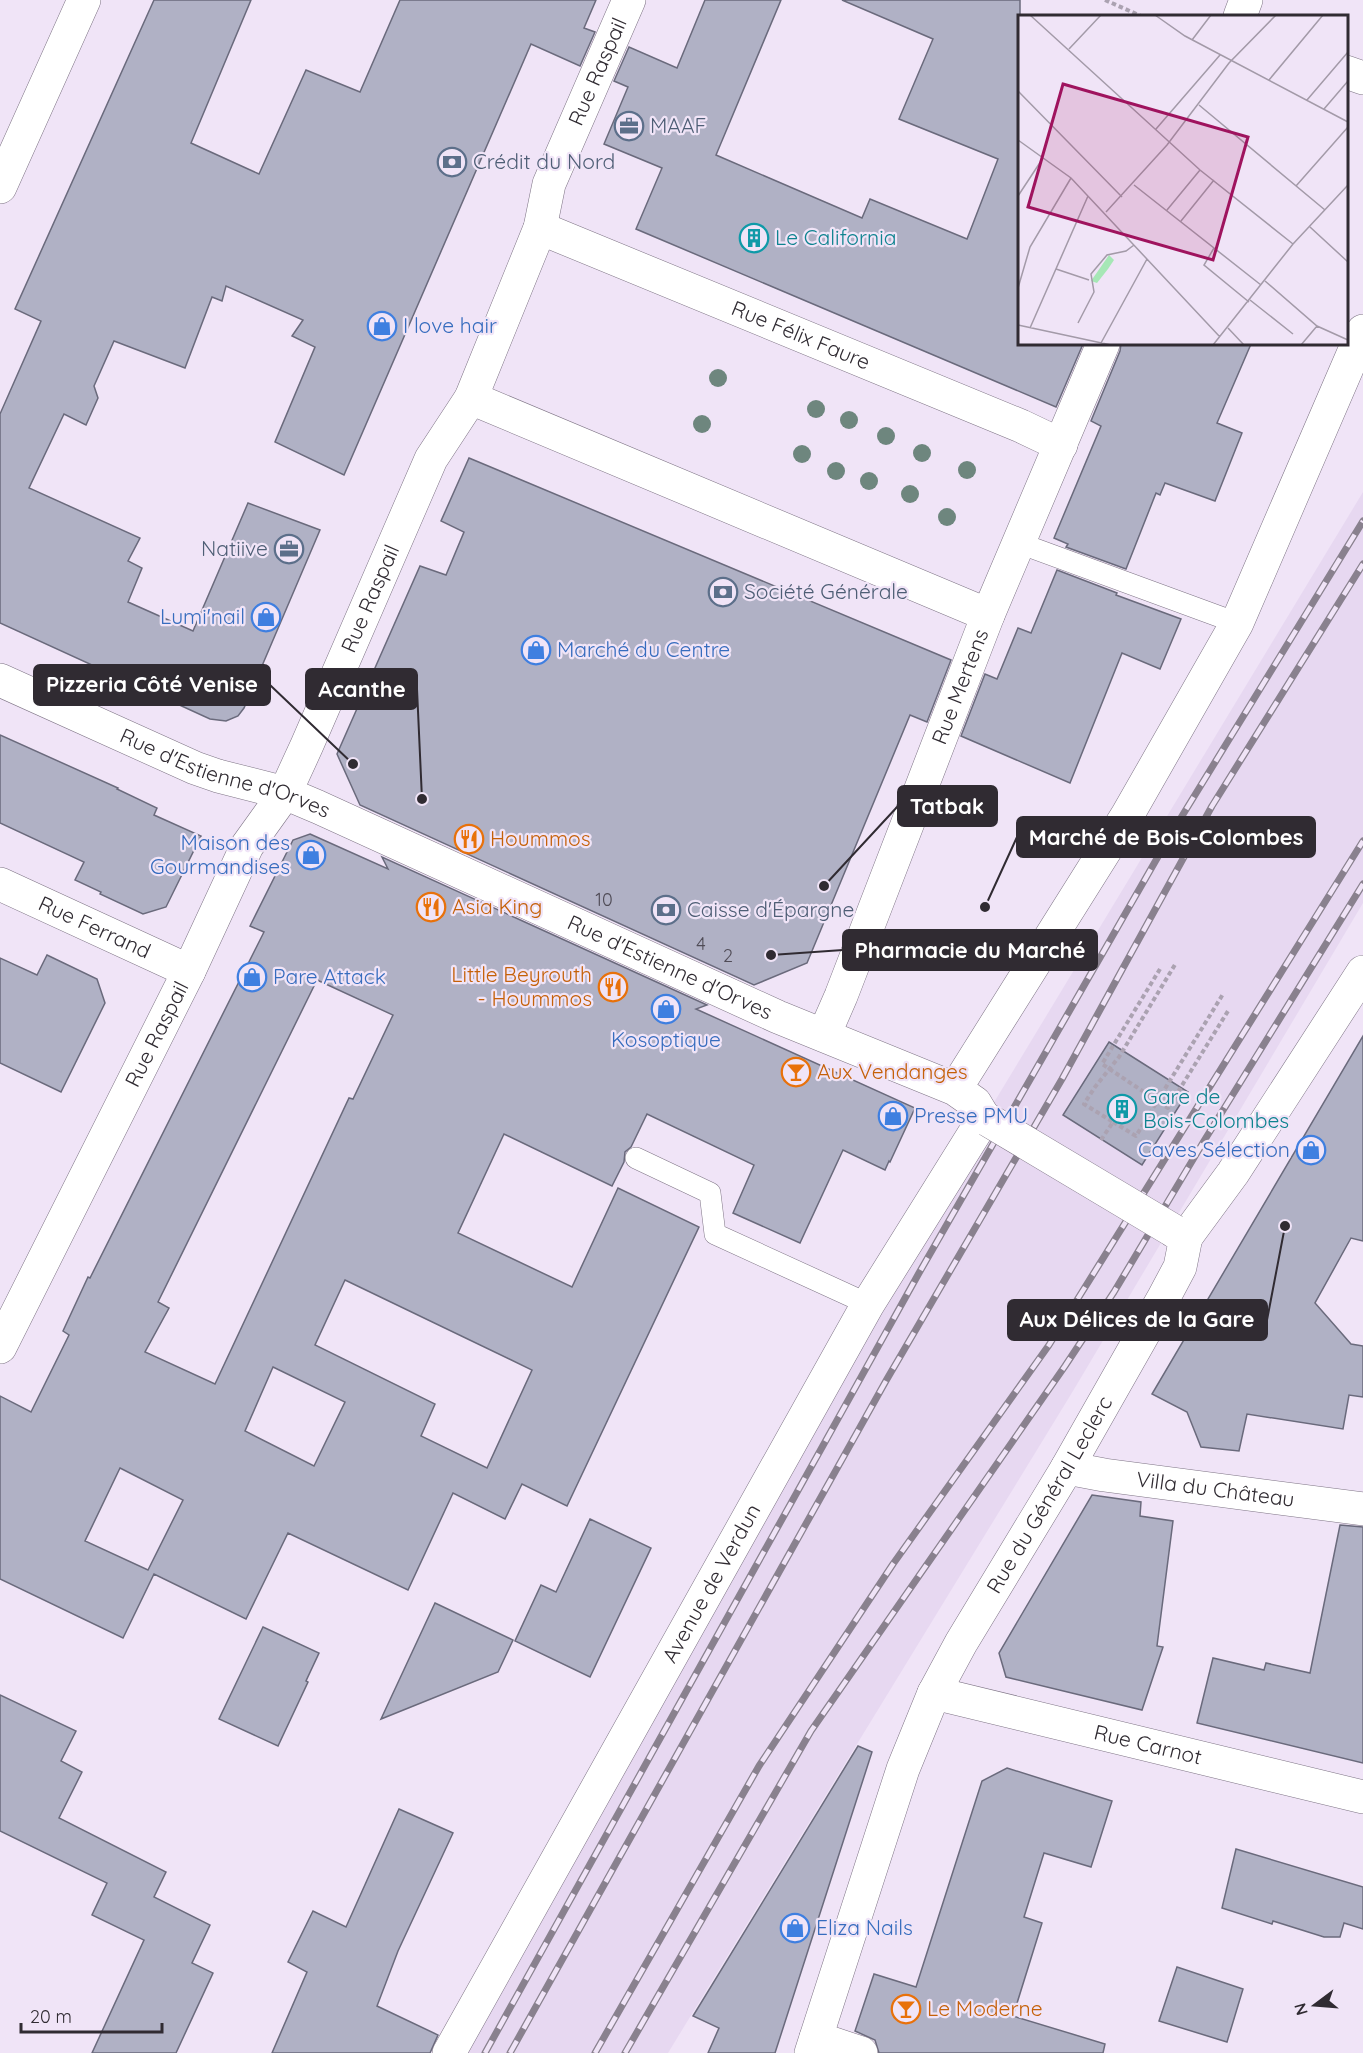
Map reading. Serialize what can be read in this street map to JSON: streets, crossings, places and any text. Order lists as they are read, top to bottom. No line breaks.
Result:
{"streets":{"street":["Rue Raspail","Rue Félix Faure","Rue Mertens","Rue d'Estienne d'Orves","Rue Ferrand","Villa du Château","Rue du Général Leclerc","Avenue de Verdun","Rue Carnot"]},"crossings":[["Rue Raspail","Rue Félix Faure"],["Rue Raspail","Rue d'Estienne d'Orves"],["Rue Raspail","Rue Ferrand"],["Rue Félix Faure","Rue Mertens"],["Rue Mertens","Rue d'Estienne d'Orves"],["Rue d'Estienne d'Orves","Rue du Général Leclerc"],["Rue d'Estienne d'Orves","Avenue de Verdun"],["Villa du Château","Rue du Général Leclerc"],["Rue du Général Leclerc","Rue Carnot"]],"places":{"office":["MAAF","Natiive"],"bank":["Crédit du Nord","Société Générale","Caisse d'Épargne"],"building":["Le California","Gare de Bois-Colombes"],"shop":["I love hair","Lumi'nail","Marché du Centre","Maison des Gourmandises","Pare Attack","Kosoptique","Presse PMU","Caves Sélection","Eliza Nails"],"other":["Pizzeria Côté Venise","Acanthe","Tatbak","Marché de Bois-Colombes","Pharmacie du Marché","Aux Délices de la Gare"],"restaurant":["Hoummos","Asia King","Little Beyrouth - Hoummos"],"bar":["Aux Vendanges","Le Moderne"]},"house_numbers":["10","4","2"],"scale_bar":"20 m","north":"left"}
